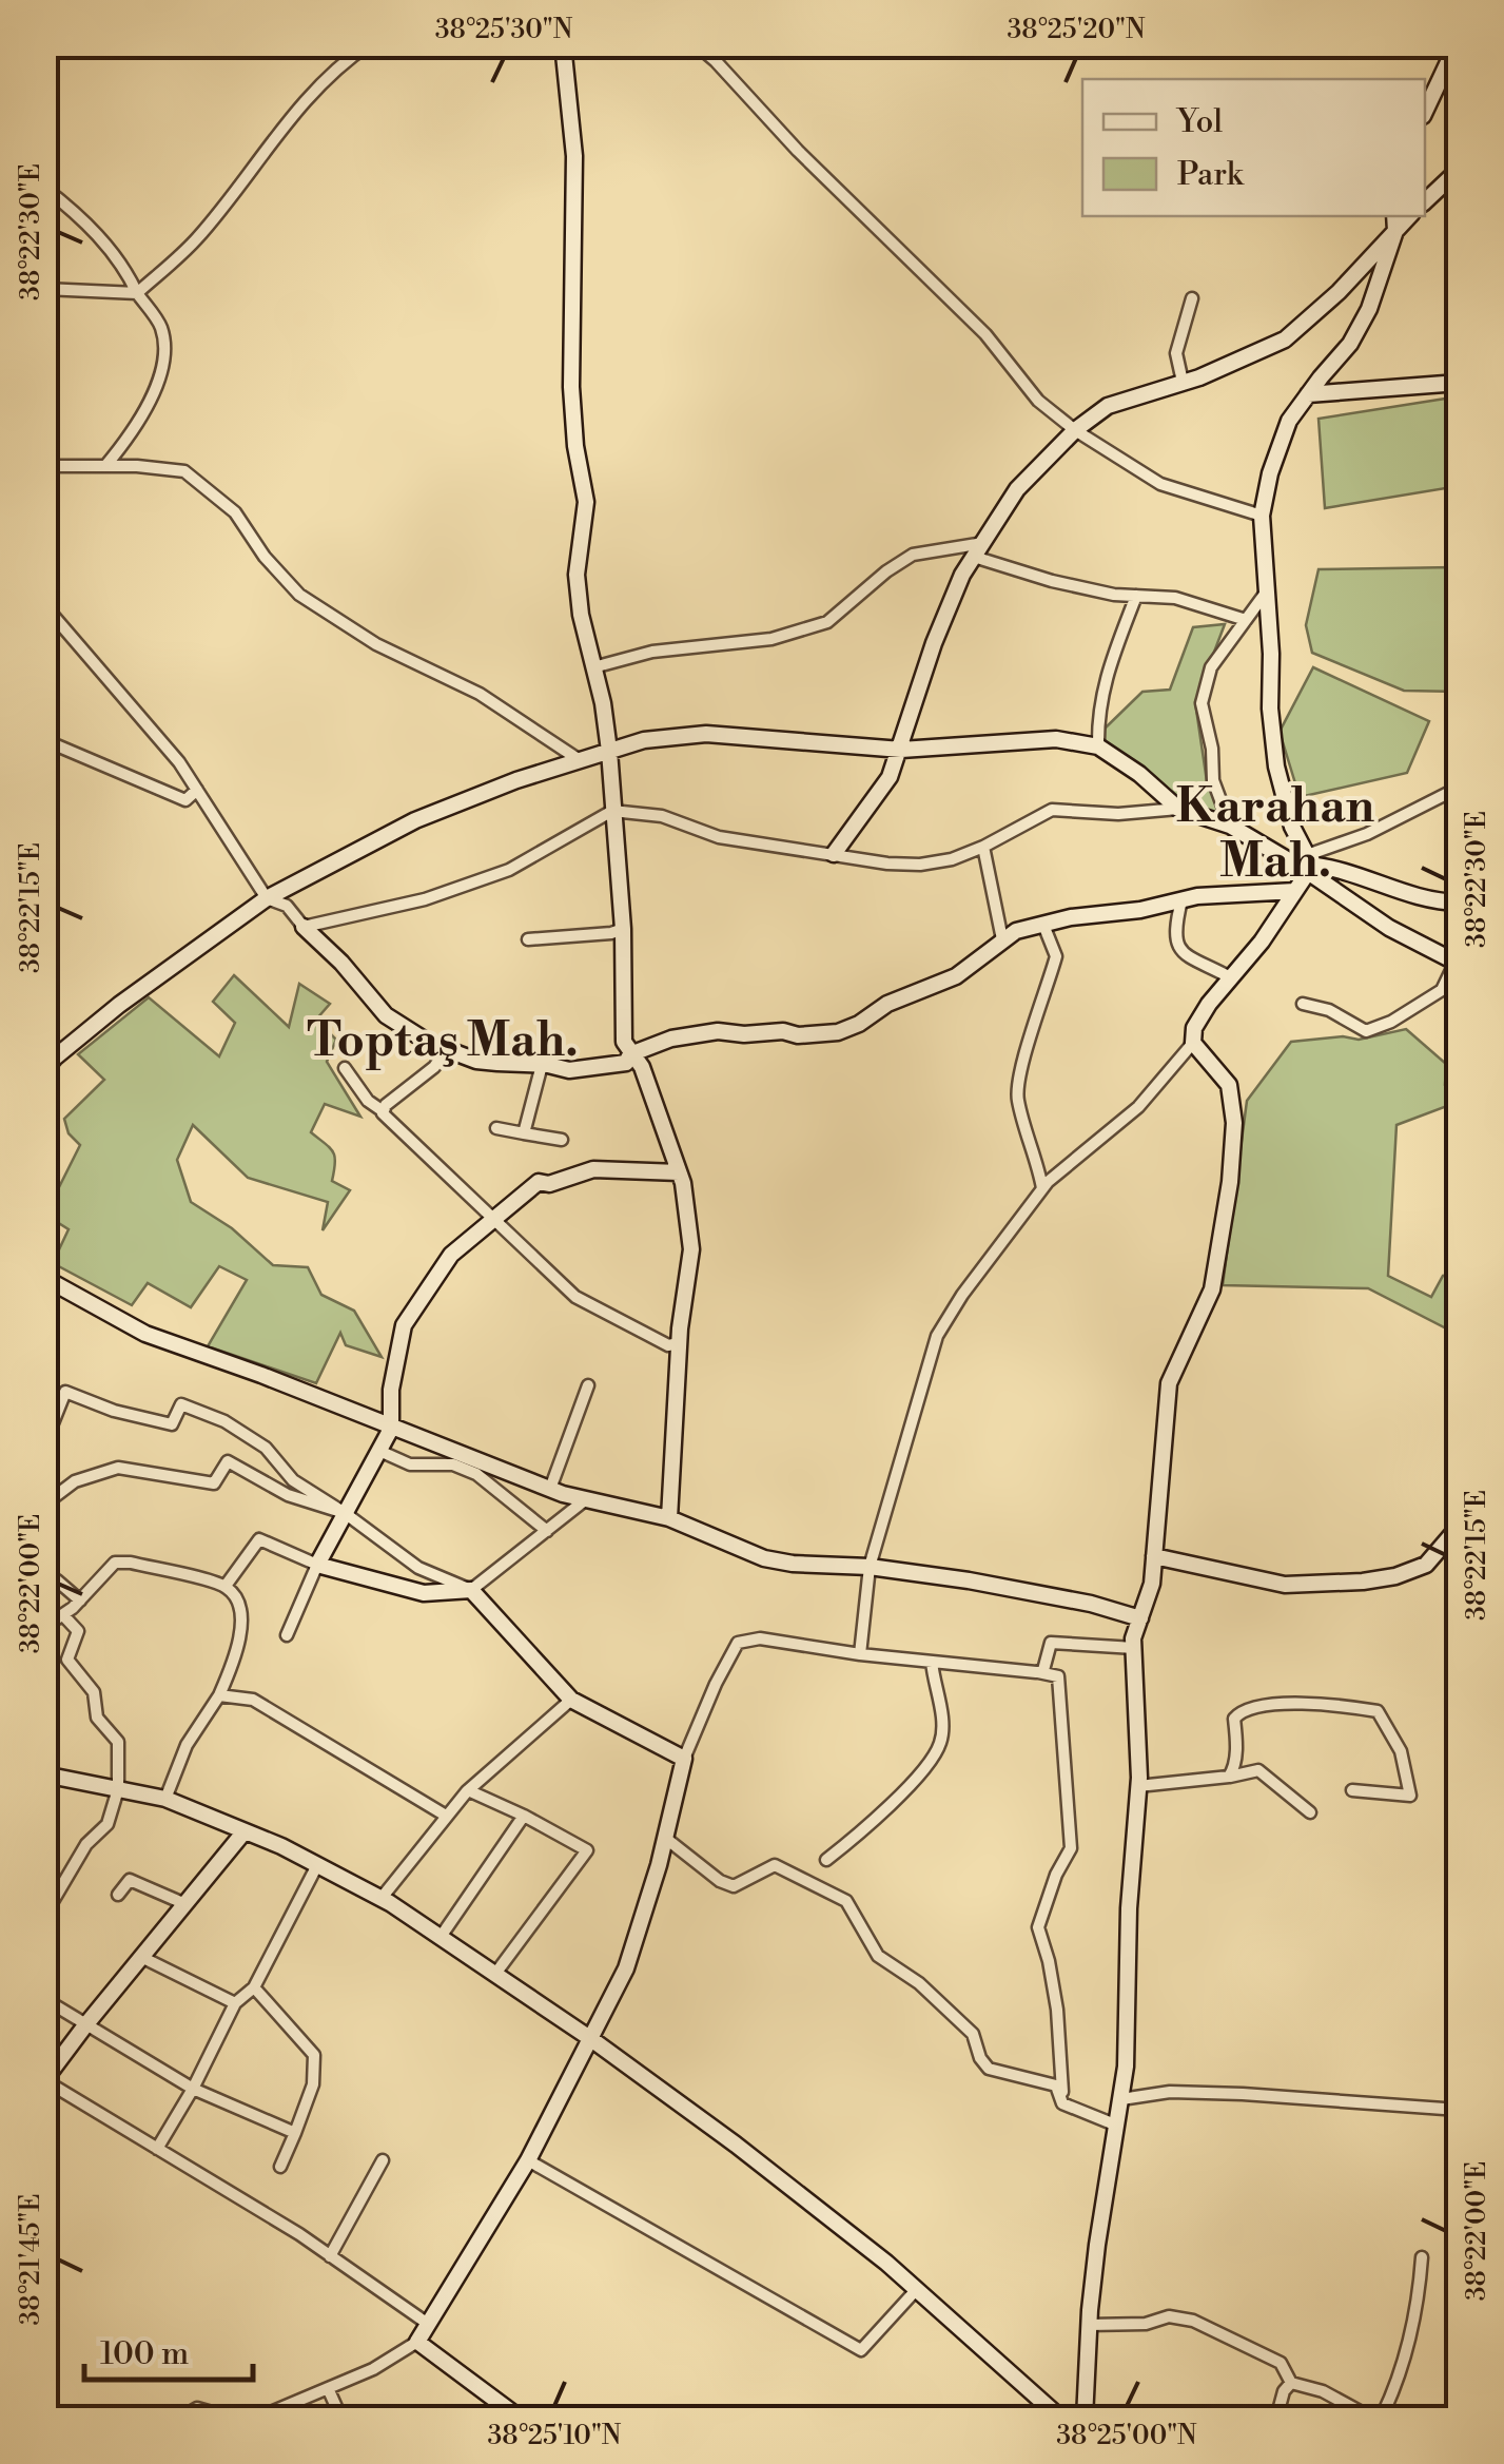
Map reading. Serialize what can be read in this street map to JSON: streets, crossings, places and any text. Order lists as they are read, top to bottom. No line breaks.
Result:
{"districts":["Karahan Mah.","Toptaş Mah."],"legend":["Yol","Park"],"scale_bar":"100 m","coordinates":["38°25'30\"N","38°25'20\"N","38°22'30\"E","38°22'15\"E","38°22'00\"E","38°21'45\"E","38°25'10\"N","38°25'00\"N"]}
